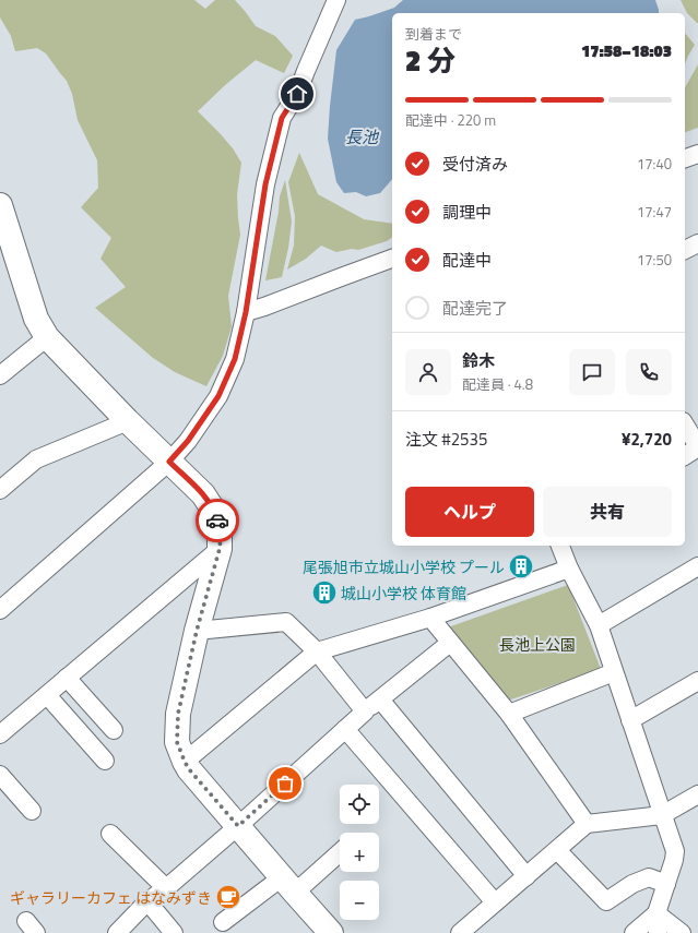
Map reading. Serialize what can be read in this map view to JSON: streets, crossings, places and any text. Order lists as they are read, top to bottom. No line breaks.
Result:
{"water":["長池"],"parks":["長池上公園"],"places":{"building":["尾張旭市立城山小学校 プール","城山小学校 体育館"],"cafe":["ギャラリーカフェ はなみずき"]},"page":{"heading":["2 分","到着まで","17:58–18:03"],"panel":["鈴木","配達員 · 4.8","注文 #2535","¥2,720"],"bar":"配達中 · 220 m","list":[["受付済み","17:40"],["調理中","17:47"],["配達中","17:50"],"配達完了"],"buttons":["ヘルプ","共有"],"map_buttons":["+","−"]}}
